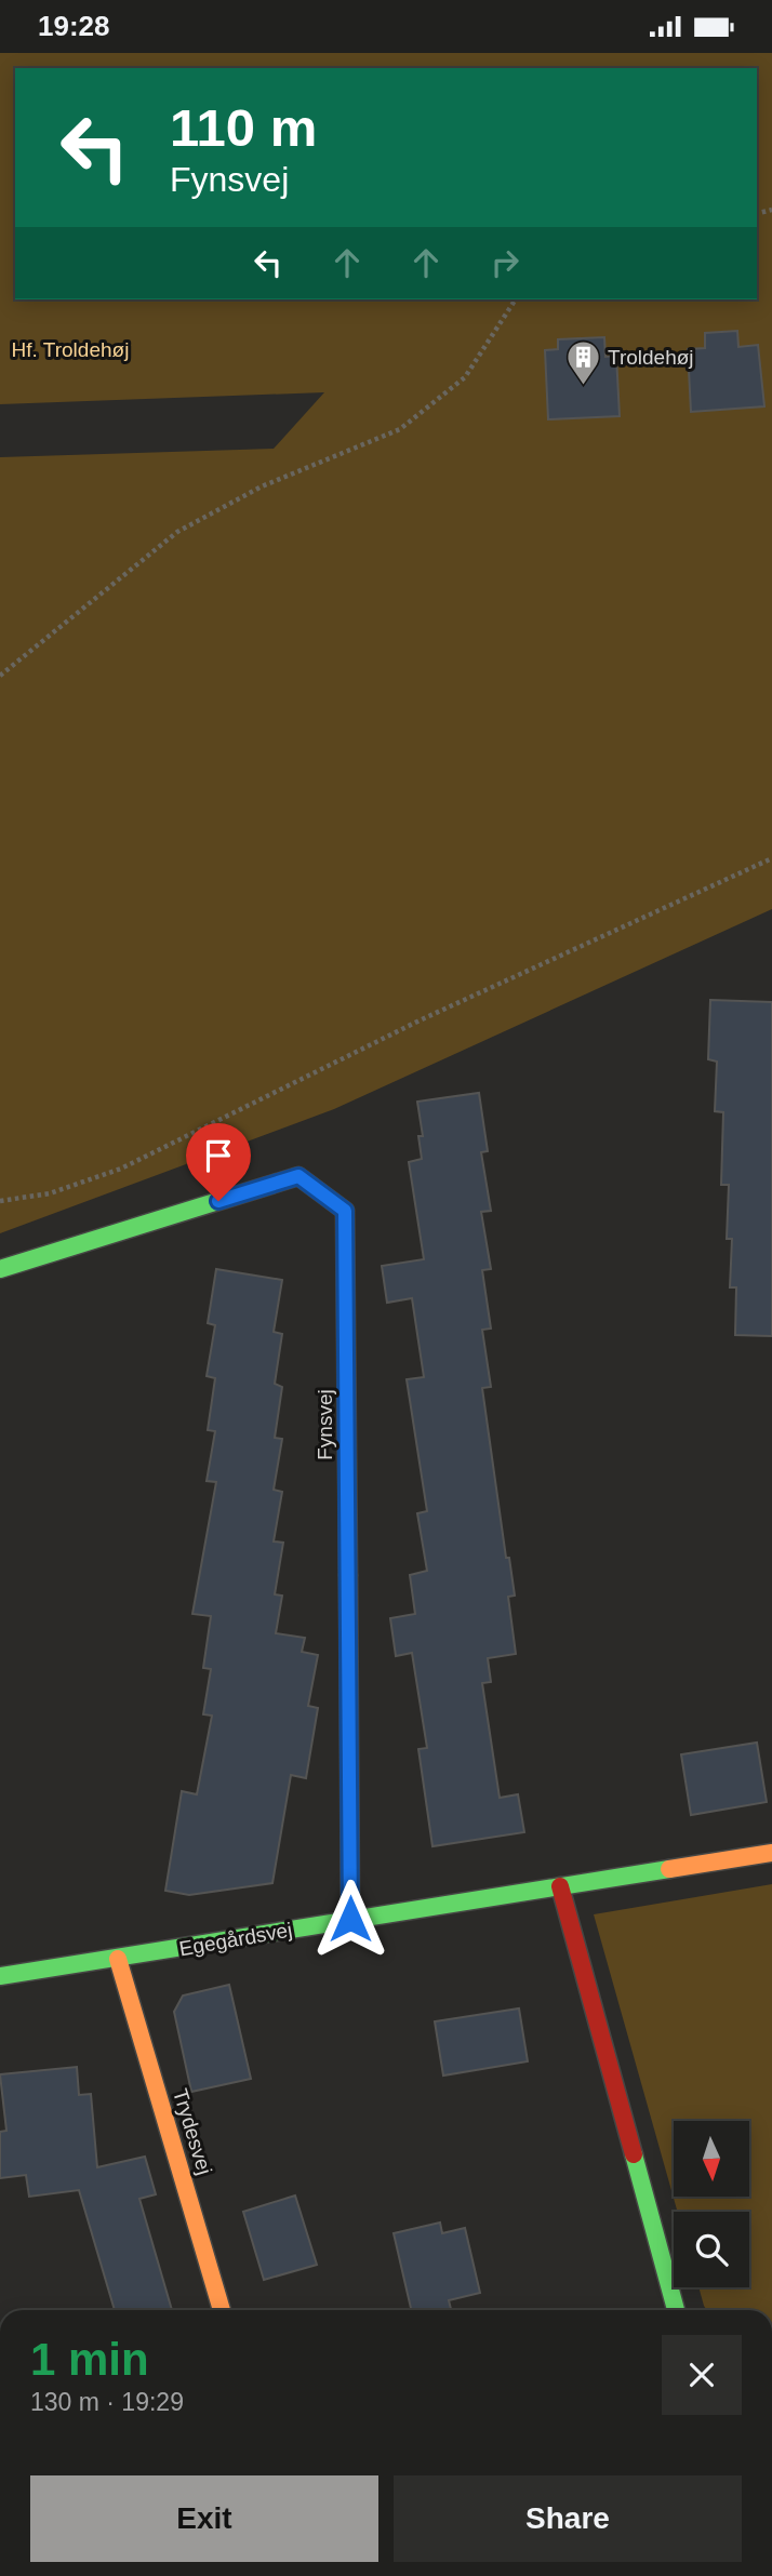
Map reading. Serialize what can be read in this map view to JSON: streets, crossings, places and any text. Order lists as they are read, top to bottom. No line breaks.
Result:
{"streets":{"street":["Fynsvej","Egegårdsvej","Trydesvej"]},"crossings":[["Fynsvej","Egegårdsvej"],["Egegårdsvej","Trydesvej"]],"parks":["Hf. Troldehøj"],"places":{"building":["Troldehøj"]},"north":"bottom","page":{"status":"19:28","turn":["110 m","Fynsvej"],"heading":["1 min","130 m · 19:29"],"buttons":["Exit","Share"]}}
